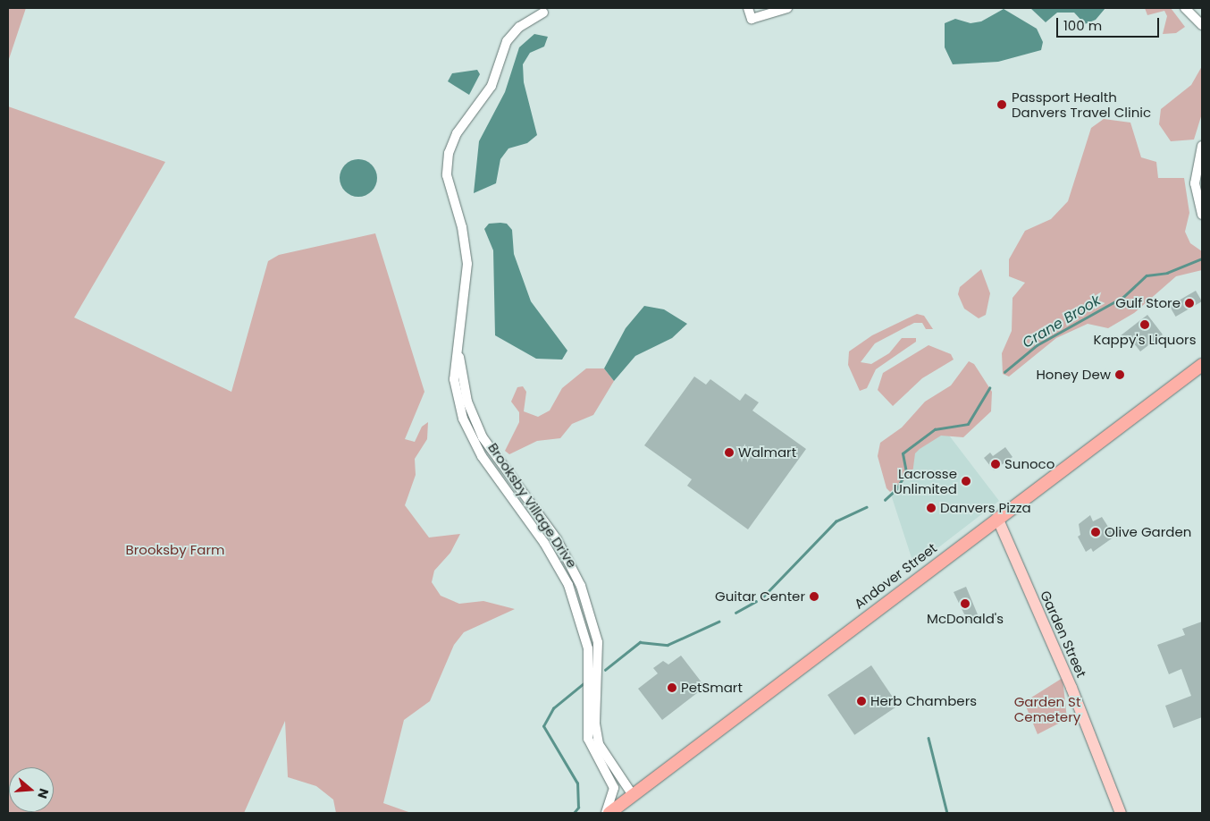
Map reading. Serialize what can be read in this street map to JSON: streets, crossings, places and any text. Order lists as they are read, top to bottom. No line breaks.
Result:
{"streets":{"highway":["Andover Street"],"main road":["Garden Street"],"street":["Brooksby Village Drive"]},"crossings":[["Brooksby Village Drive","Andover Street"],["Andover Street","Garden Street"]],"water":["Crane Brook"],"parks":["Brooksby Farm","Garden St Cemetery"],"places":["Passport Health Danvers Travel Clinic","Gulf Store","Kappy's Liquors","Honey Dew","Walmart","Sunoco","Lacrosse Unlimited","Danvers Pizza","Olive Garden","Guitar Center","McDonald's","PetSmart","Herb Chambers"],"scale_bar":"100 m","north":"right"}
